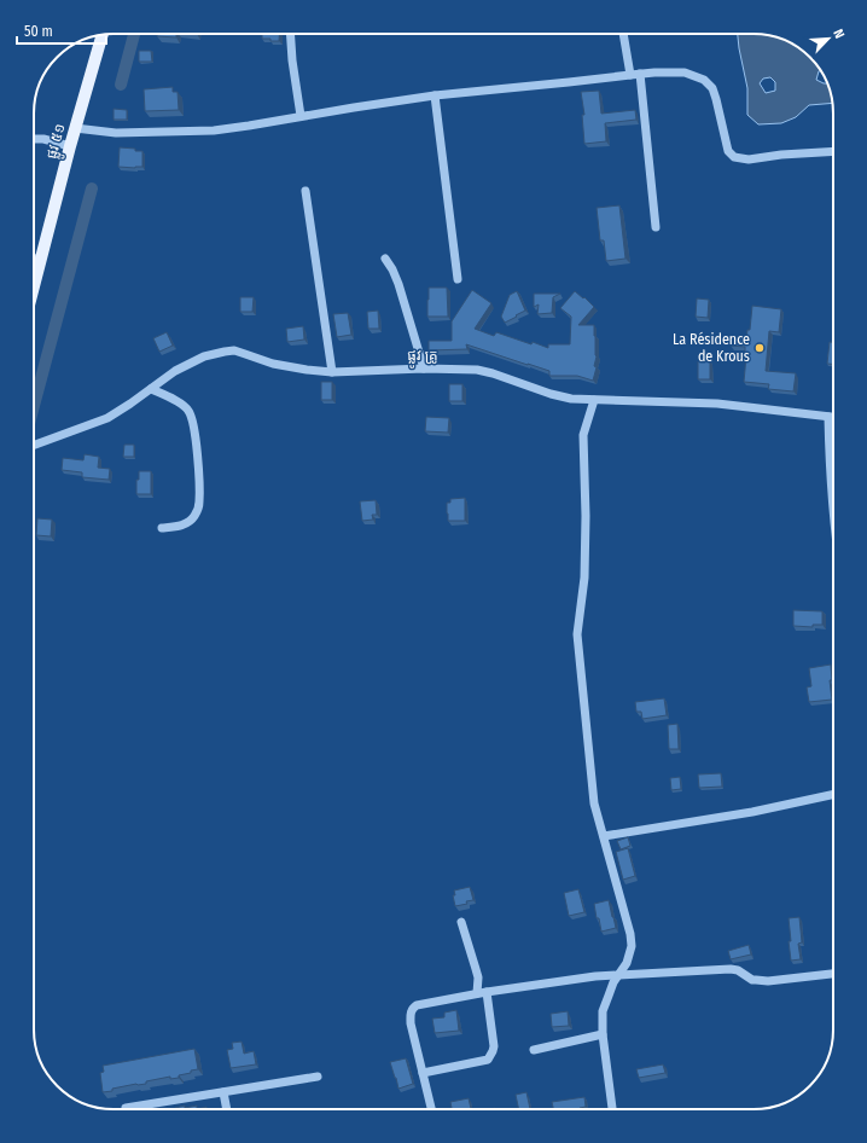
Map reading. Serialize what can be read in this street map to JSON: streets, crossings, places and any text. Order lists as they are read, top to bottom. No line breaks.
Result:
{"streets":{"main road":["ផ្លូវ ៥១"],"street":["ផ្លូវ គ្រូ"]},"places":["La Résidence de Krous"],"scale_bar":"50 m","north":"top right"}
